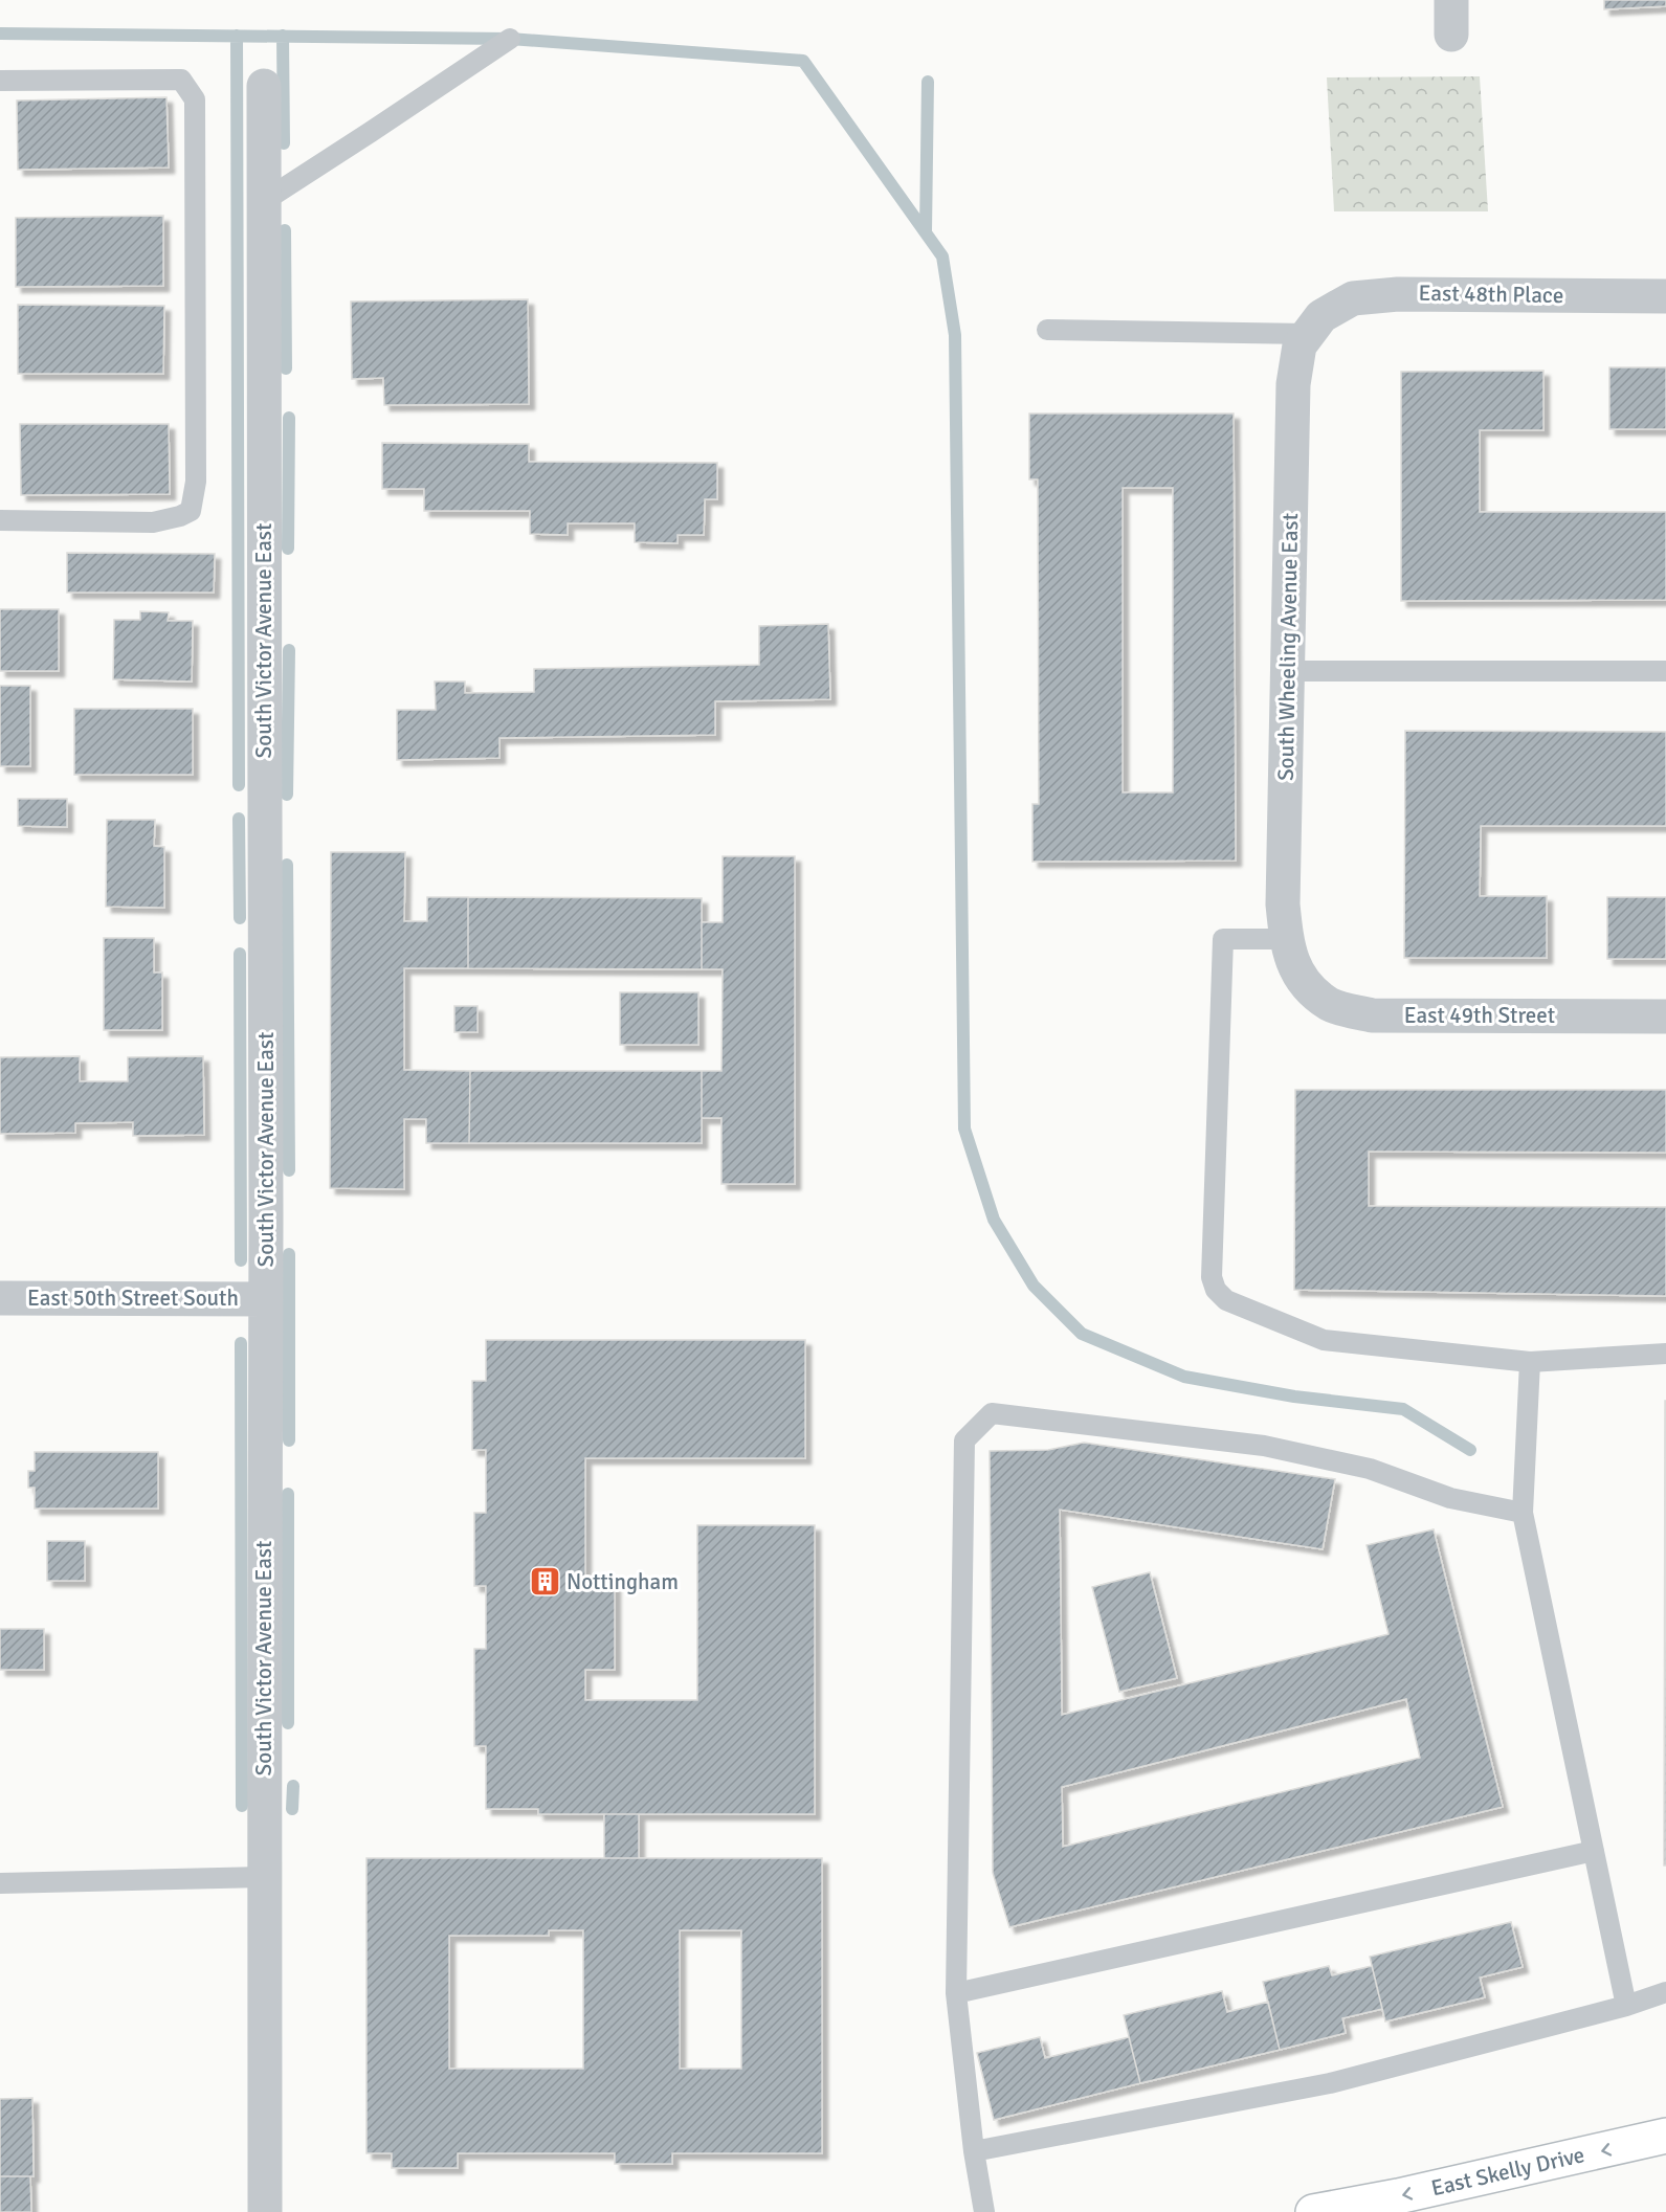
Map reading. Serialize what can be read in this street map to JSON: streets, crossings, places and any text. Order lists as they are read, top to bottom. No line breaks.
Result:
{"streets":{"main road":["East Skelly Drive"],"street":["East 48th Place","South Victor Avenue East","South Wheeling Avenue East","East 49th Street","East 50th Street South"]},"crossings":[["East 48th Place","South Wheeling Avenue East"],["South Victor Avenue East","East 50th Street South"],["South Wheeling Avenue East","East 49th Street"]],"one_way":["East Skelly Drive"],"places":{"building":["Nottingham"]}}
